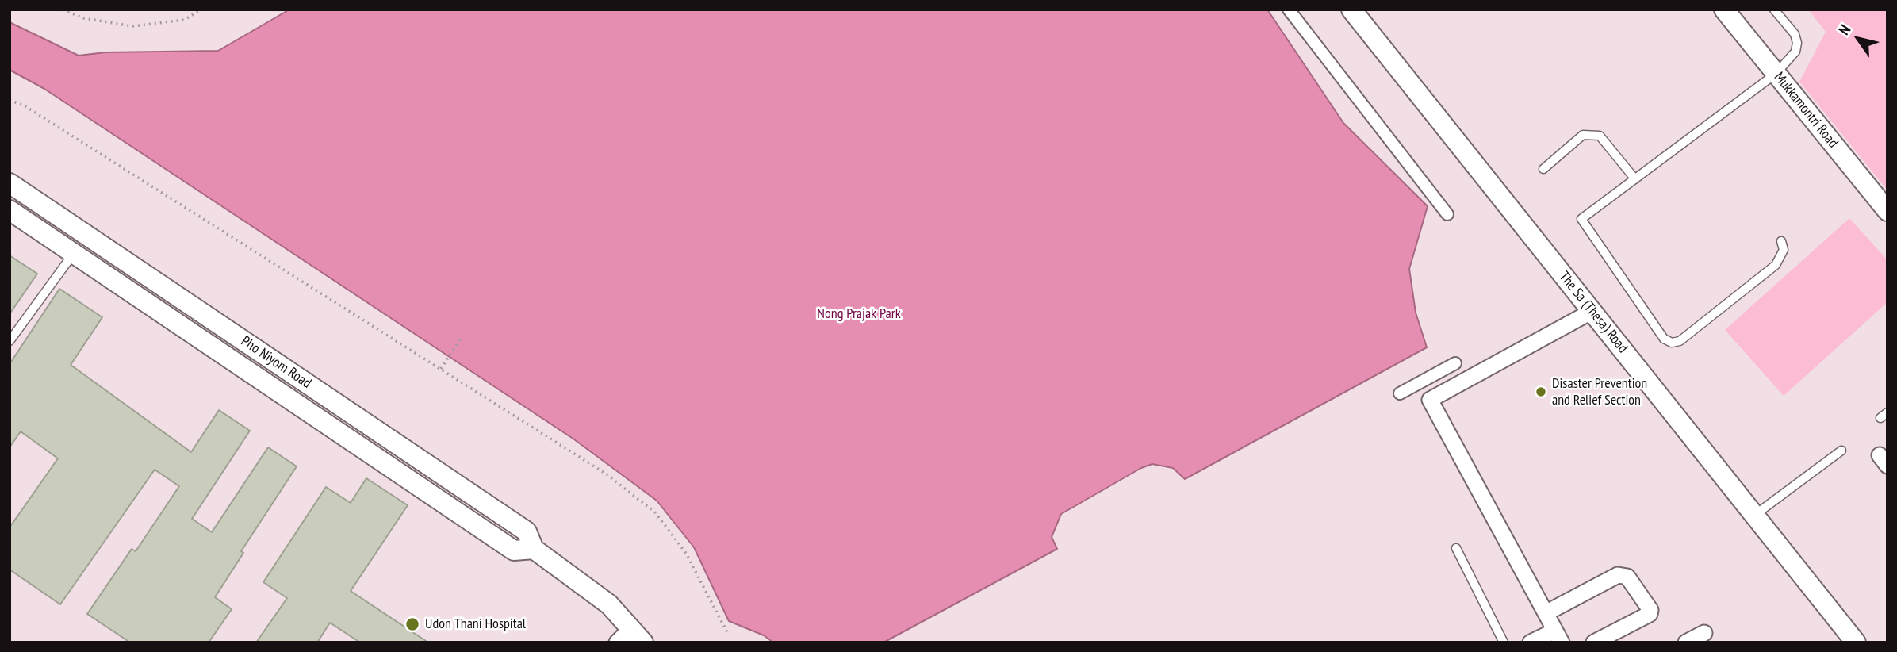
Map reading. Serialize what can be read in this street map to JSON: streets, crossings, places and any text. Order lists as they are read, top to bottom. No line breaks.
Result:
{"streets":{"street":["Mukkamontri Road","The Sa (Thesa) Road","Pho Niyom Road"]},"parks":["Nong Prajak Park"],"places":["Disaster Prevention and Relief Section","Udon Thani Hospital"],"north":"top left"}
